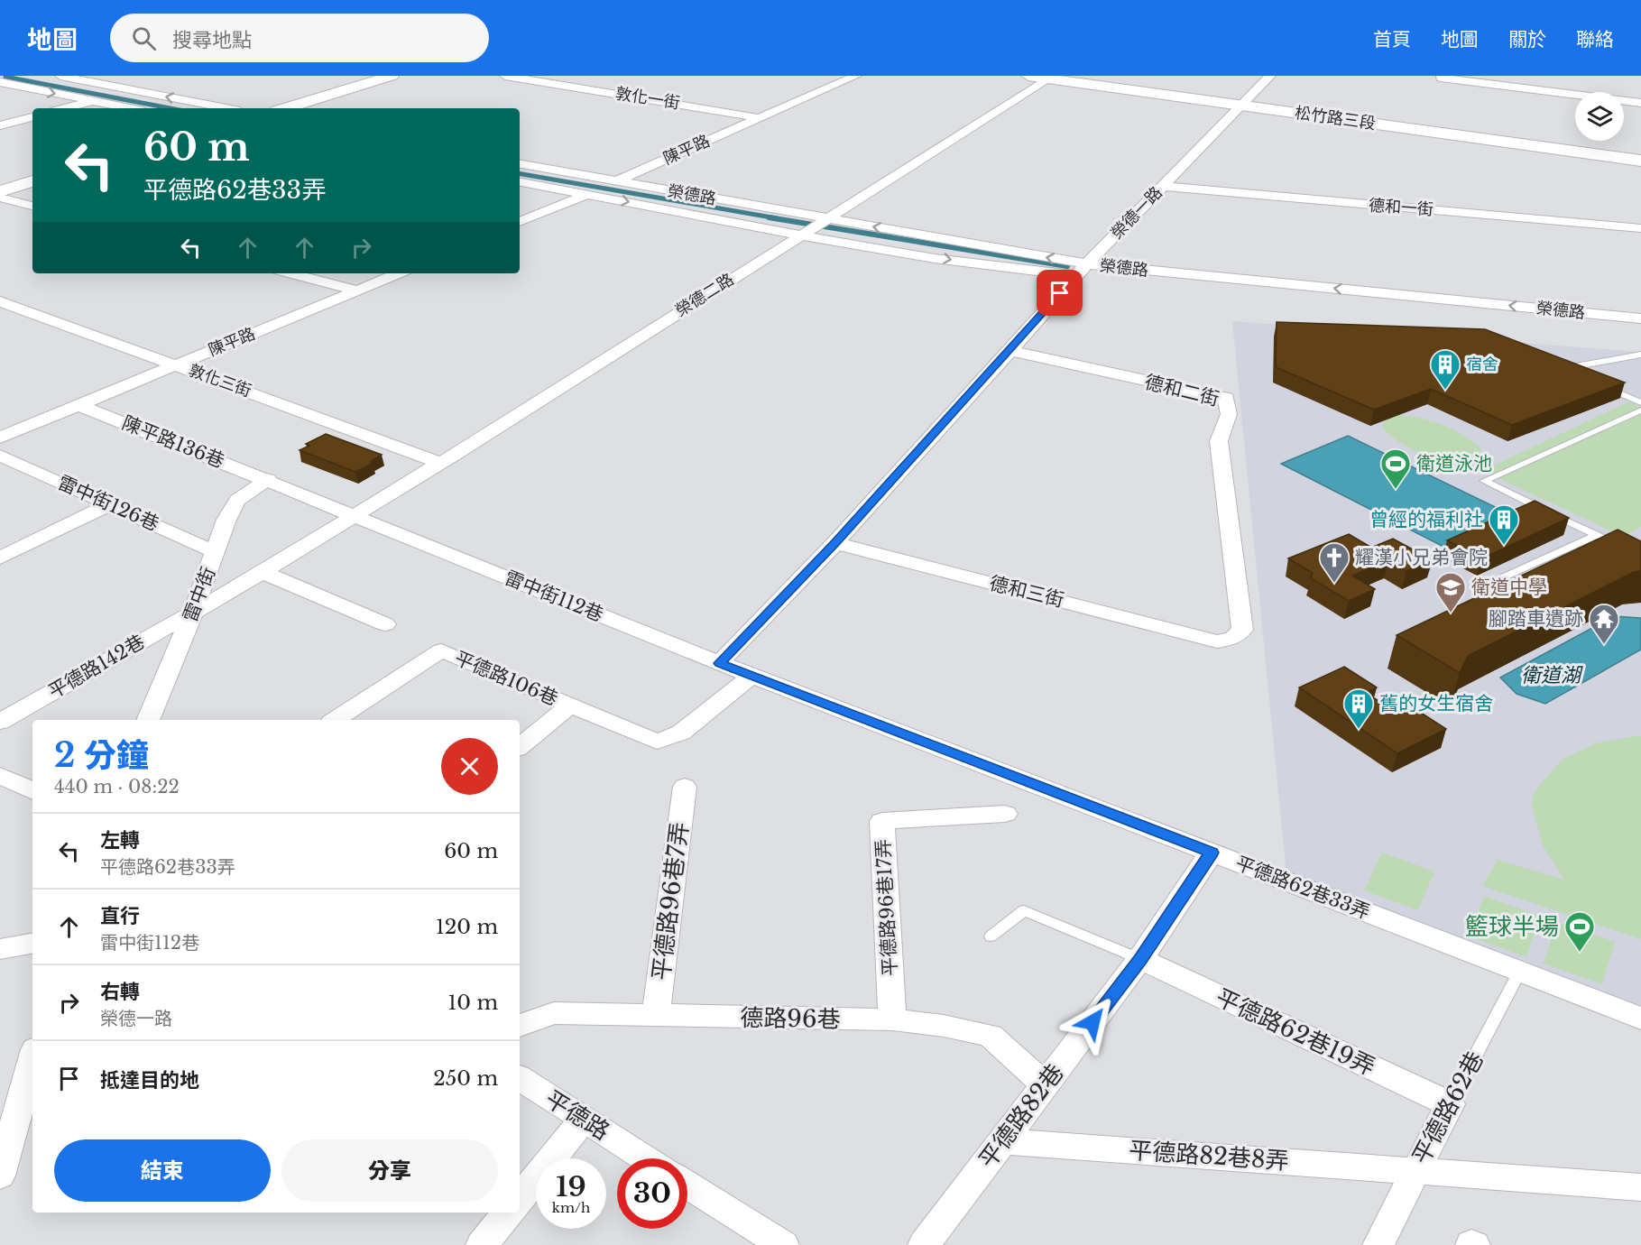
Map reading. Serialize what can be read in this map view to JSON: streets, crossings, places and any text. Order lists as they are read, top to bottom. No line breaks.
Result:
{"streets":{"street":["敦化一街","松竹路三段","陳平路","榮德路","德和一街","榮德一路","榮德二路","敦化三街","德和二街","陳平路136巷","雷中街126巷","德和三街","雷中街","雷中街112巷","平德路142巷","平德路106巷","平德路62巷33弄","平德路96巷7弄","平德路96巷17弄","德路96巷","平德路62巷19弄","平德路62巷","平德路","平德路82巷","平德路82巷8弄"]},"crossings":[["敦化一街","陳平路"],["松竹路三段","榮德一路"],["松竹路三段","榮德二路"],["陳平路","榮德路"],["陳平路","敦化三街"],["陳平路","陳平路136巷"],["榮德路","榮德一路"],["榮德路","榮德二路"],["德和一街","榮德一路"],["榮德一路","德和二街"],["榮德一路","德和三街"],["榮德一路","雷中街112巷"],["榮德二路","敦化三街"],["榮德二路","雷中街112巷"],["德和二街","德和三街"],["陳平路136巷","雷中街"],["陳平路136巷","雷中街112巷"],["雷中街126巷","雷中街"],["雷中街","雷中街112巷"],["雷中街","平德路142巷"],["雷中街112巷","平德路106巷"],["雷中街112巷","平德路62巷33弄"],["平德路106巷","平德路62巷33弄"],["平德路62巷33弄","平德路62巷"],["平德路62巷33弄","平德路82巷"],["平德路96巷7弄","德路96巷"],["平德路96巷17弄","德路96巷"],["德路96巷","平德路82巷"],["平德路62巷19弄","平德路62巷"],["平德路62巷19弄","平德路82巷"],["平德路62巷","平德路82巷8弄"],["平德路82巷","平德路82巷8弄"]],"water":["衛道湖"],"places":{"building":["宿舍","曾經的福利社","舊的女生宿舍"],"sports":["衛道泳池","籃球半場"],"church":["耀漢小兄弟會院"],"school or university":["衛道中學"],"temple":["腳踏車遺跡"]},"page":{"header":"地圖","search":"搜尋地點","nav":["首頁","地圖","關於","聯絡"],"turn":["60 m","平德路62巷33弄"],"heading":["2 分鐘","440 m · 08:22"],"list":[{"name":"左轉","note":"平德路62巷33弄","value":"60 m"},{"name":"直行","note":"雷中街112巷","value":"120 m"},{"name":"右轉","note":"榮德一路","value":"10 m"},{"name":"抵達目的地","value":"250 m"}],"buttons":["結束","分享"],"speed":"19 km/h","limit":"30"}}
